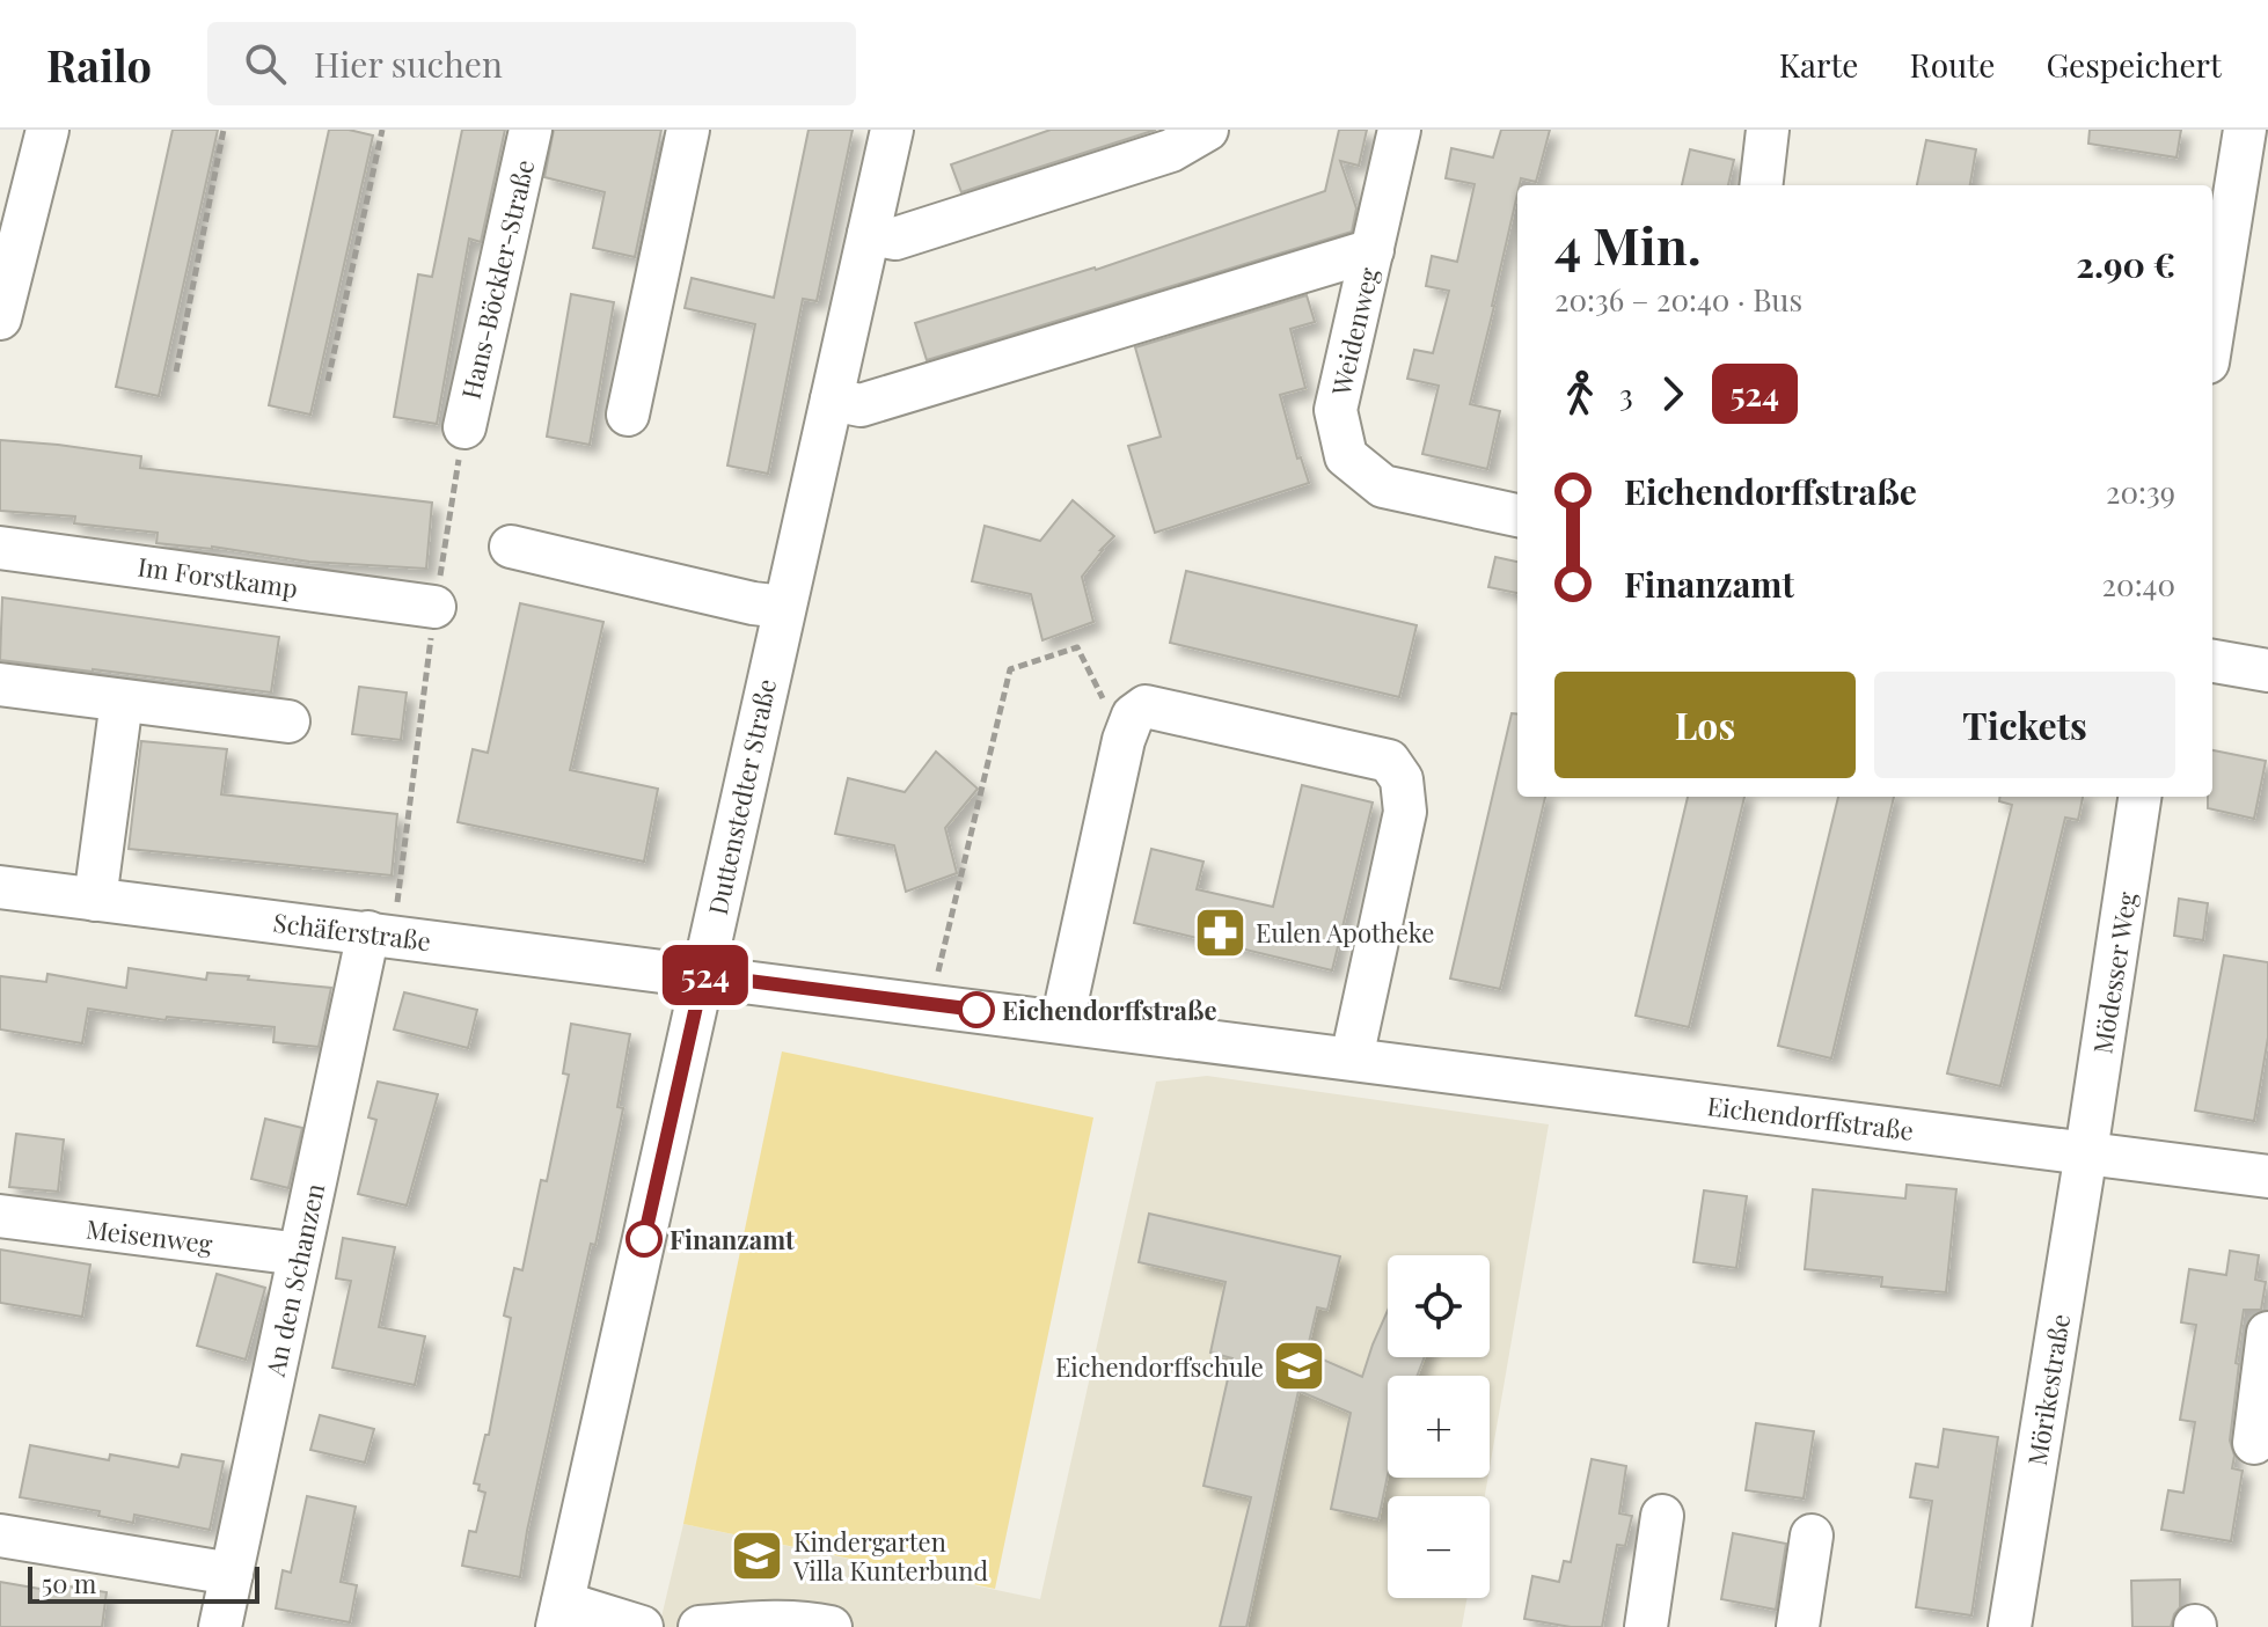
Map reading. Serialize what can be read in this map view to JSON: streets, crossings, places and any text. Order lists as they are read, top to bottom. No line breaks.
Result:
{"streets":{"street":["Hans-Böckler-Straße","Weidenweg","Im Forstkamp","Duttenstedter Straße","Schäferstraße","Mödesser Weg","Eichendorffstraße","Meisenweg","An den Schanzen","Mörikestraße"]},"crossings":[["Duttenstedter Straße","Schäferstraße"],["Duttenstedter Straße","Eichendorffstraße"],["Schäferstraße","Eichendorffstraße"],["Schäferstraße","An den Schanzen"],["Mödesser Weg","Eichendorffstraße"],["Mödesser Weg","Mörikestraße"],["Eichendorffstraße","Mörikestraße"],["Meisenweg","An den Schanzen"]],"places":{"pharmacy":["Eulen Apotheke"],"other":["Eichendorffstraße","Finanzamt"],"school or university":["Eichendorffschule","Kindergarten Villa Kunterbund"]},"lines":["bus line 524"],"scale_bar":"50 m","page":{"header":"Railo","search":"Hier suchen","nav":["Karte","Route","Gespeichert"],"on_map":"524","heading":["4 Min.","20:36 – 20:40 · Bus","2.90 €"],"legs":["3","524"],"list":[{"name":"Eichendorffstraße","value":"20:39"},{"name":"Finanzamt","value":"20:40"}],"buttons":["Los","Tickets"],"map_buttons":["+","−"],"scale":"50 m"}}
